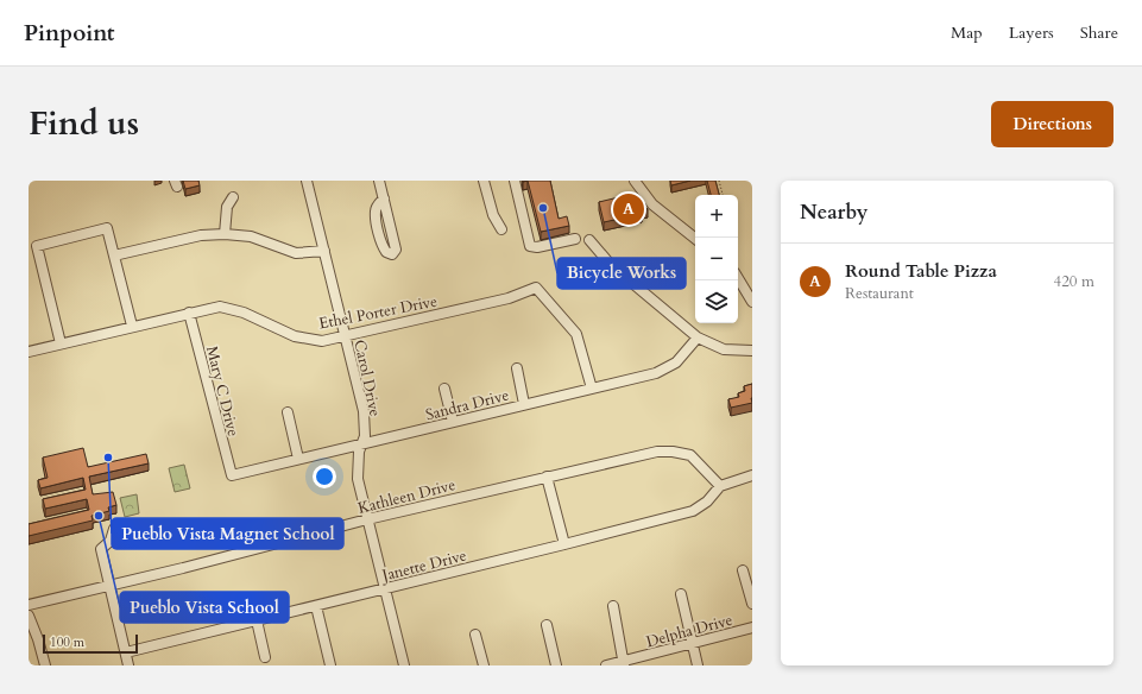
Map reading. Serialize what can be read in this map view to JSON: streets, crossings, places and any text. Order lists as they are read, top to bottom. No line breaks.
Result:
{"streets":{"street":["Ethel Porter Drive","Carol Drive","Mary C Drive","Sandra Drive","Kathleen Drive","Janette Drive","Delpha Drive"]},"crossings":[["Ethel Porter Drive","Carol Drive"],["Ethel Porter Drive","Mary C Drive"],["Ethel Porter Drive","Sandra Drive"],["Carol Drive","Sandra Drive"],["Carol Drive","Kathleen Drive"],["Carol Drive","Janette Drive"],["Mary C Drive","Sandra Drive"],["Kathleen Drive","Janette Drive"]],"places":["Bicycle Works","Pueblo Vista Magnet School","Pueblo Vista School"],"scale_bar":"100 m","page":{"header":"Pinpoint","nav":["Map","Layers","Share"],"title":"Find us","buttons":"Directions","heading":"Nearby","pins":"A","map_buttons":["+","−"],"list":[{"mark":"A","name":"Round Table Pizza","note":"Restaurant","value":"420 m"}],"scale":"100 m"}}
